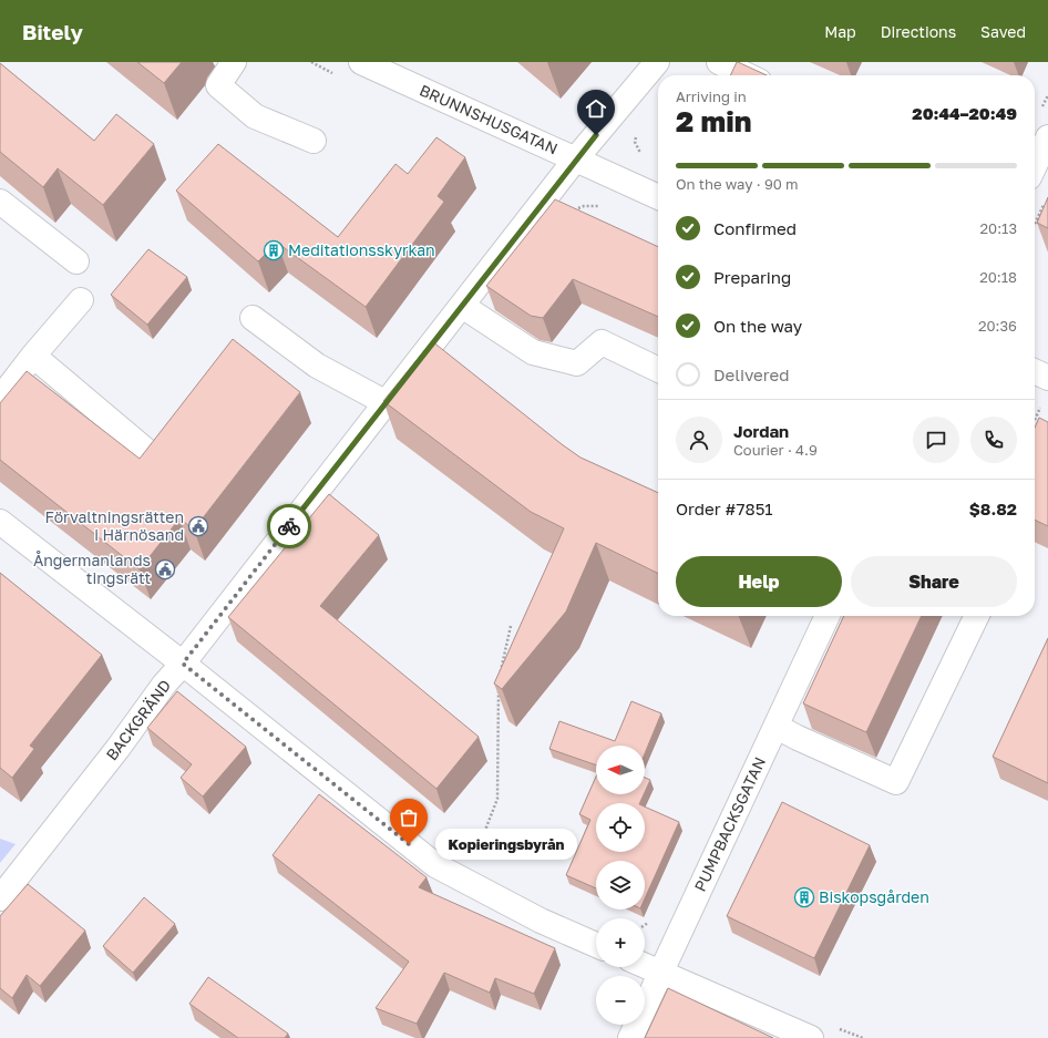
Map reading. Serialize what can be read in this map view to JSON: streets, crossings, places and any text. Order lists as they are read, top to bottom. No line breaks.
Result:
{"streets":{"street":["BRUNNSHUSGATAN","BACKGRÄND","PUMPBACKSGATAN"]},"crossings":[["BRUNNSHUSGATAN","BACKGRÄND"]],"places":{"building":["Meditationsskyrkan","Biskopsgården"],"public building":["Förvaltningsrätten i Härnösand","Ångermanlands tingsrätt"],"other":["Kopieringsbyrån"]},"north":"left","page":{"header":"Bitely","nav":["Map","Directions","Saved"],"heading":["2 min","Arriving in","20:44–20:49"],"panel":["Jordan","Courier · 4.9","Order #7851","$8.82"],"bar":"On the way · 90 m","list":[["Confirmed","20:13"],["Preparing","20:18"],["On the way","20:36"],"Delivered"],"buttons":["Help","Share"],"map_buttons":["+","−"],"bubble":"Kopieringsbyrån"}}
